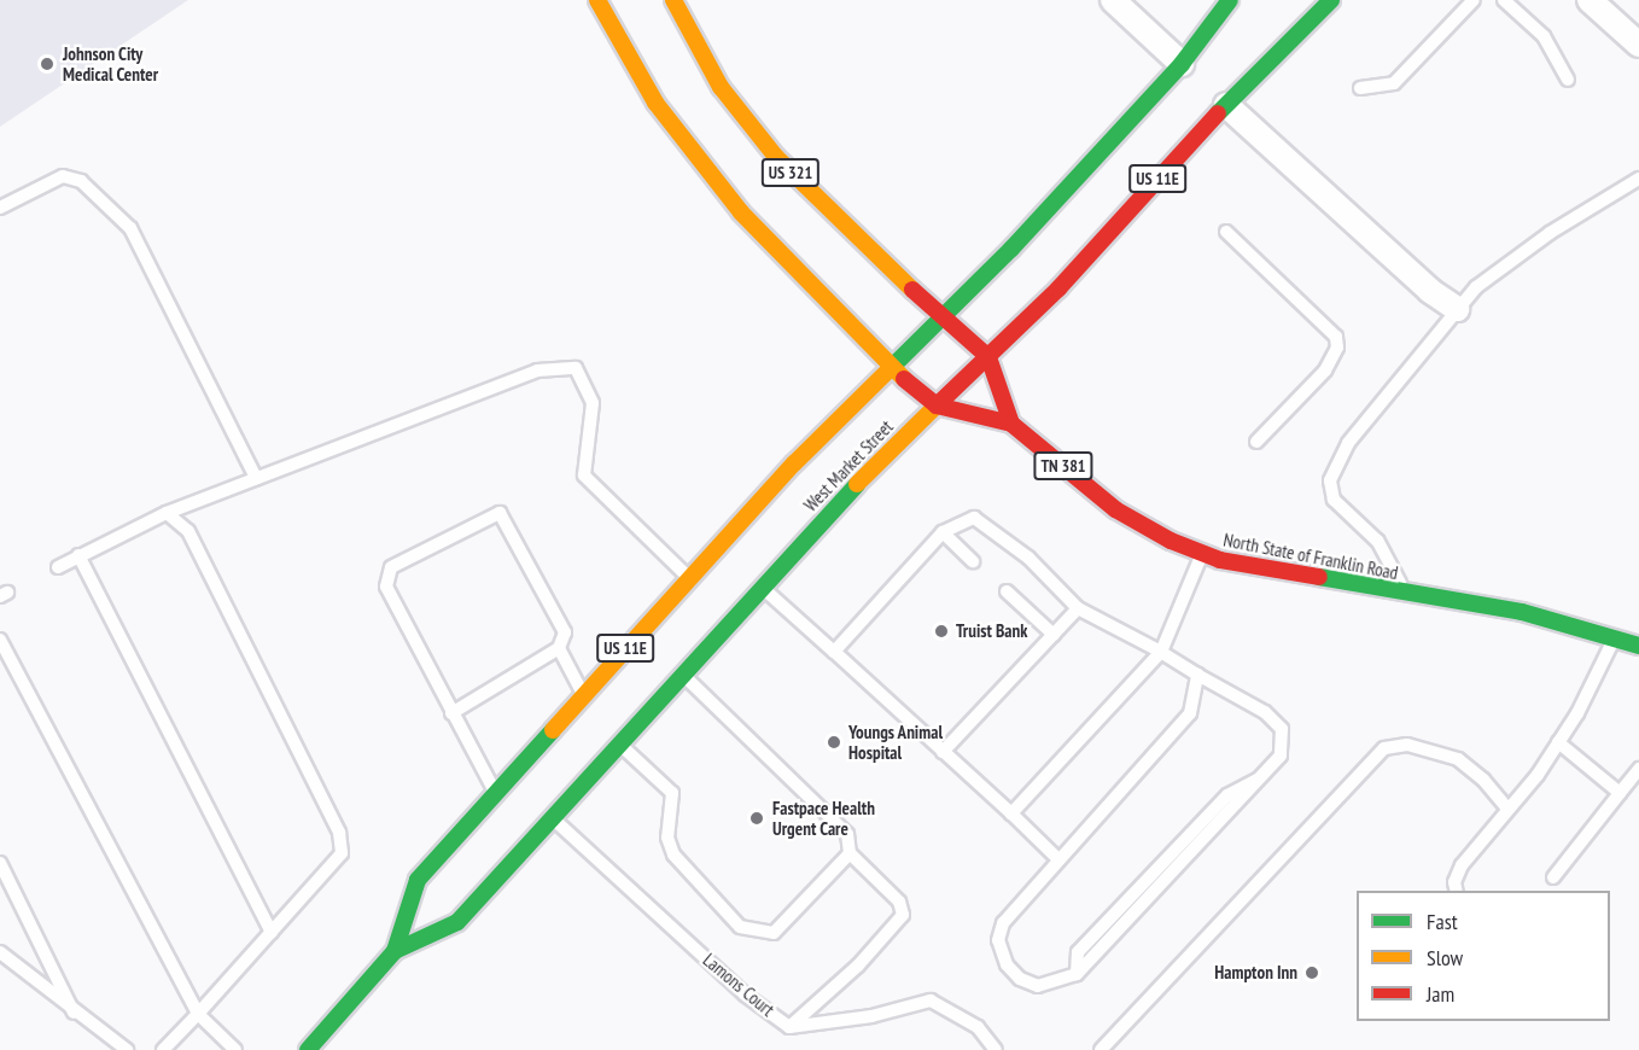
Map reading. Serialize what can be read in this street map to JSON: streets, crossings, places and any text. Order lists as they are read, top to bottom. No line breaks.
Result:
{"streets":{"main road":["US 321","US 11E","West Market Street","TN 381","North State of Franklin Road"],"lane":["Lamons Court"]},"crossings":[["US 321","West Market Street"],["West Market Street","North State of Franklin Road"],["West Market Street","Lamons Court"]],"places":["Johnson City Medical Center","Truist Bank","Youngs Animal Hospital","Fastpace Health Urgent Care","Hampton Inn"],"legend":["Fast","Slow","Jam"]}
